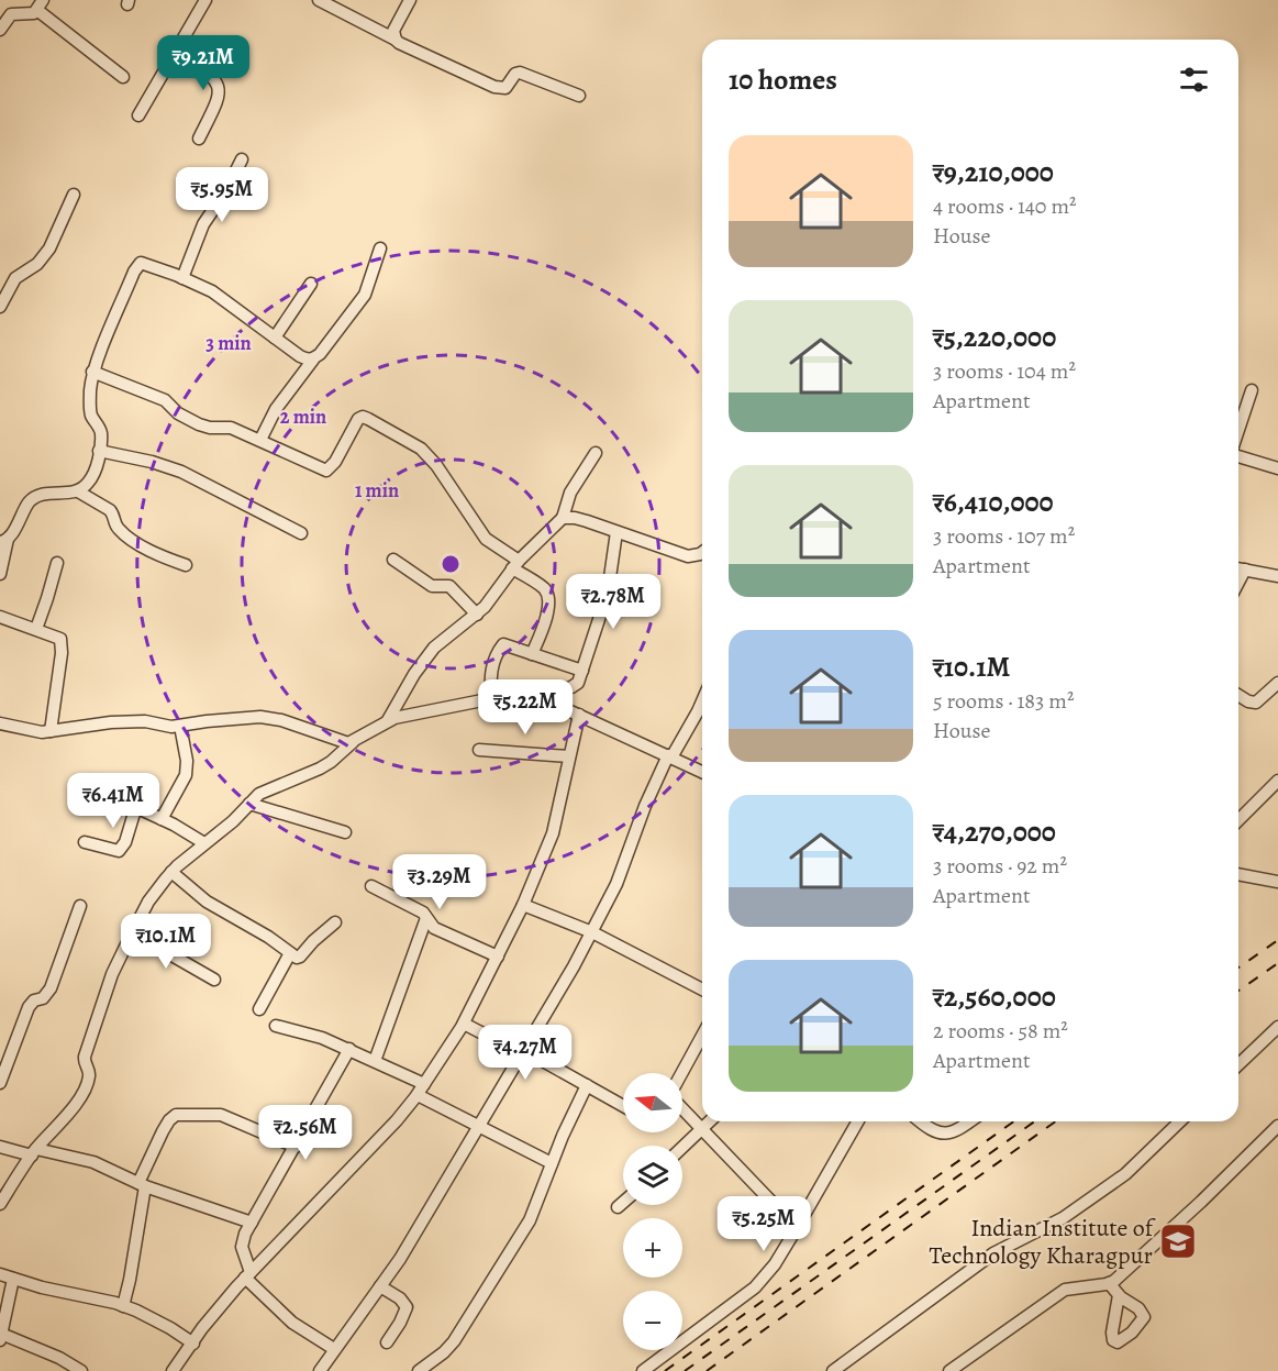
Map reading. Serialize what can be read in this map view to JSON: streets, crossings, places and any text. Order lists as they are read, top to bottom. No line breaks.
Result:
{"places":{"school or university":["Indian Institute of Technology Kharagpur"]},"north":"left","page":{"price":["₹9.21M","₹5.95M","₹2.78M","₹5.22M","₹6.41M","₹3.29M","₹10.1M","₹4.27M","₹2.56M","₹5.25M"],"heading":"10 homes","list":[{"name":"₹9,210,000","note":"4 rooms · 140 m² · House"},{"name":"₹5,220,000","note":"3 rooms · 104 m² · Apartment"},{"name":"₹6,410,000","note":"3 rooms · 107 m² · Apartment"},{"name":"₹10.1M","note":"5 rooms · 183 m² · House"},{"name":"₹4,270,000","note":"3 rooms · 92 m² · Apartment"},{"name":"₹2,560,000","note":"2 rooms · 58 m² · Apartment"}],"map_buttons":["+","−"]},"rings":["3 min","2 min","1 min"]}
